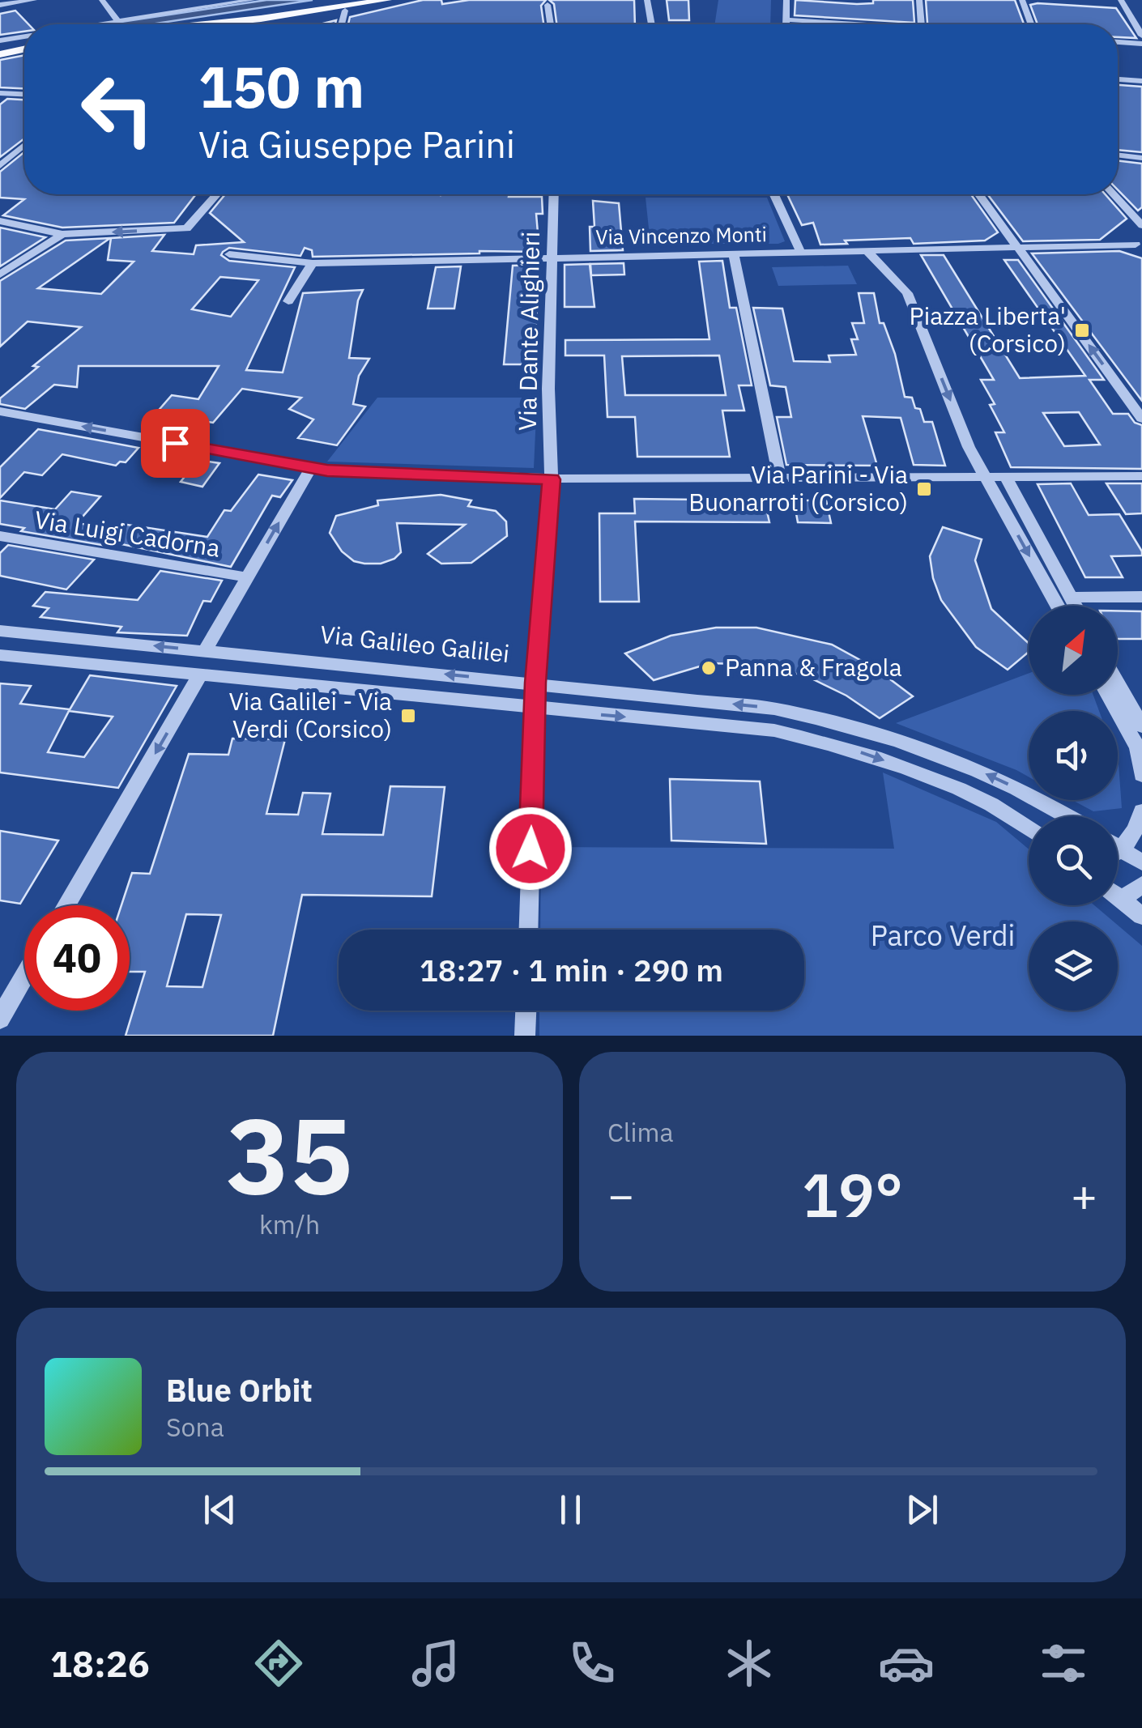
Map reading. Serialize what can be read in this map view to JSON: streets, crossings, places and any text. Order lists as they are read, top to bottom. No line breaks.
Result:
{"streets":{"street":["Via Vincenzo Monti","Via Dante Alighieri","Via Luigi Cadorna","Via Galileo Galilei"]},"crossings":[["Via Vincenzo Monti","Via Dante Alighieri"],["Via Dante Alighieri","Via Galileo Galilei"]],"parks":["Parco Verdi"],"places":{"transit":["Piazza Liberta' (Corsico)","Via Parini - Via Buonarroti (Corsico)","Via Galilei - Via Verdi (Corsico)"],"other":["Panna & Fragola"]},"north":"top right","page":{"turn":["150 m","Via Giuseppe Parini"],"limit":"40","trip":"18:27 · 1 min · 290 m","tile":[["35","km/h"],"Clima"],"heat":["−","19°","+"],"song":["Blue Orbit","Sona"],"tabs":"18:26"}}
